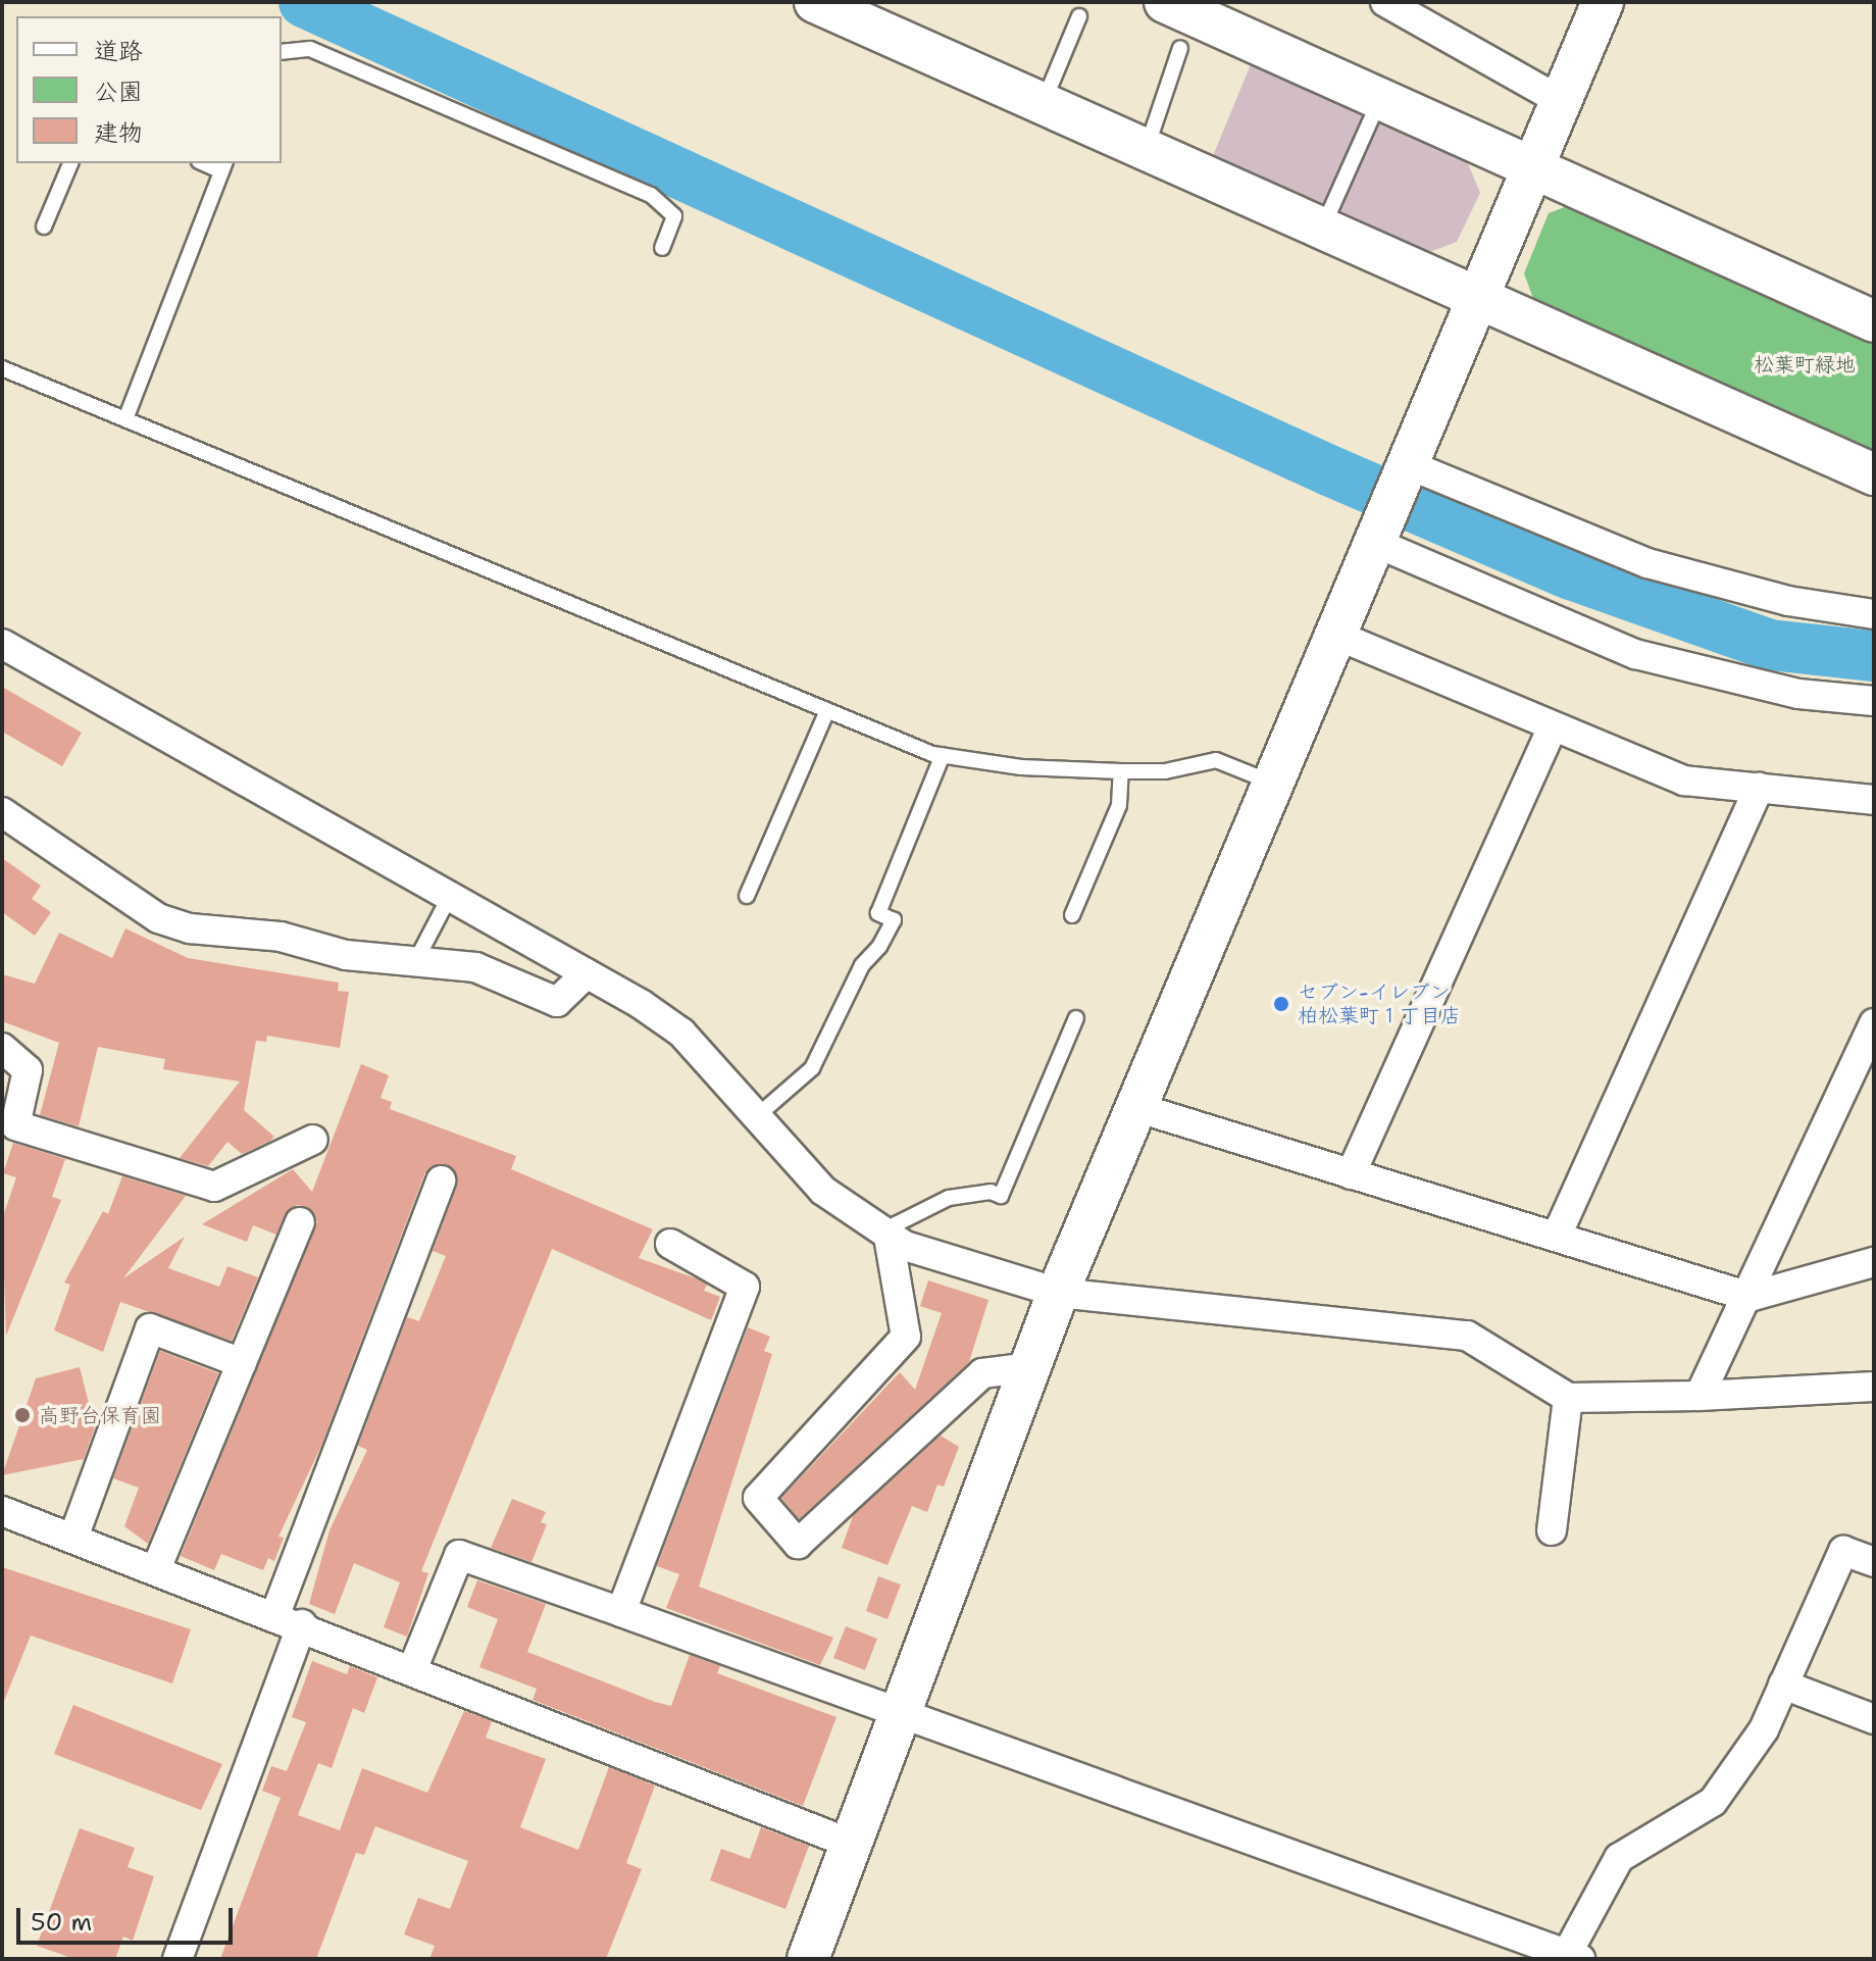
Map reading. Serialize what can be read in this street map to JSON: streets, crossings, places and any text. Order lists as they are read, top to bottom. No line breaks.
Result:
{"parks":["松葉町緑地"],"places":["セブン-イレブン 柏松葉町１丁目店","高野台保育園"],"legend":["道路","公園","建物"],"scale_bar":"50 m"}
